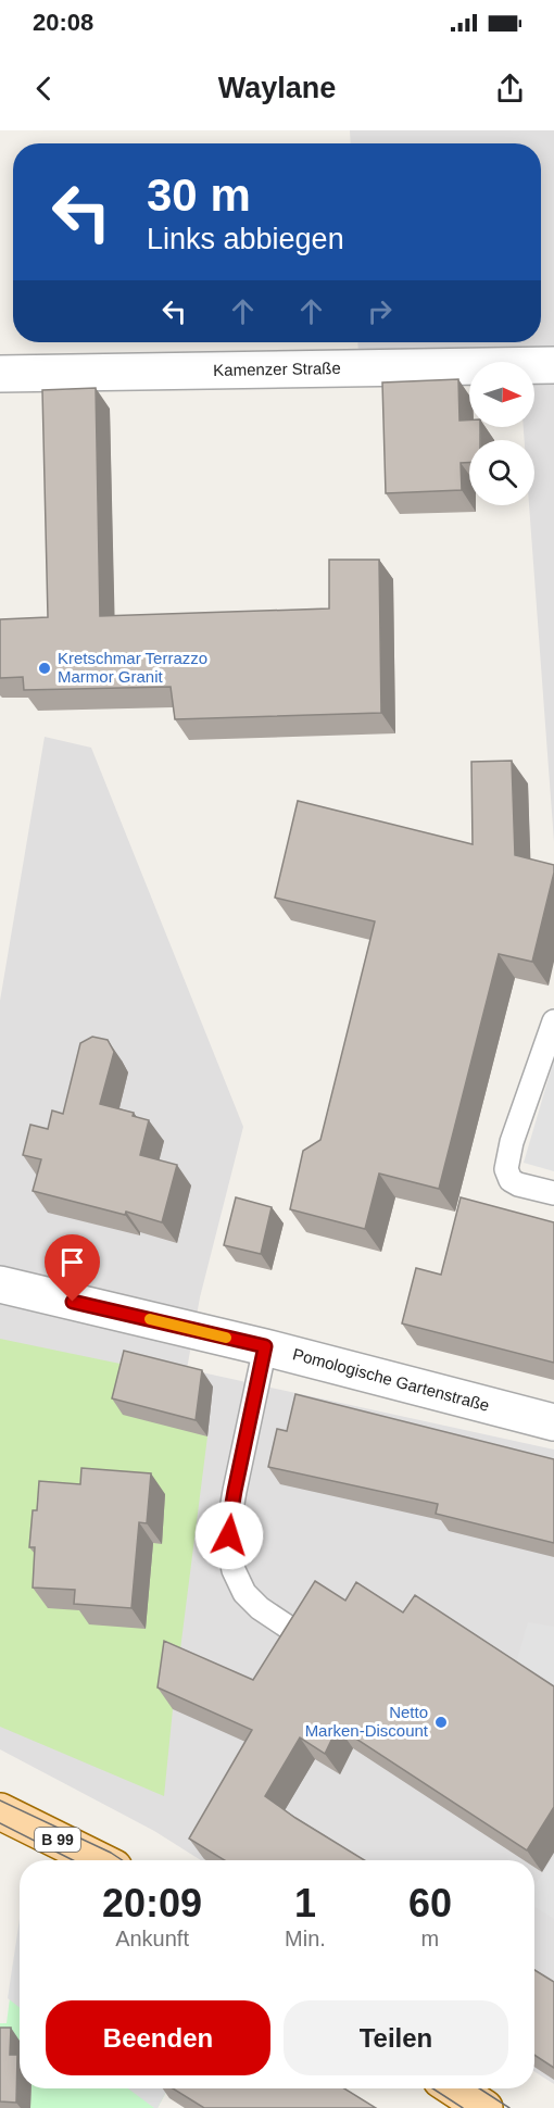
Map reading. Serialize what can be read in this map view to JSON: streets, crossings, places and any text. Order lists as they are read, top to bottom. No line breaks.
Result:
{"streets":{"main road":["B 99"],"street":["Kamenzer Straße","Pomologische Gartenstraße"]},"places":["Kretschmar Terrazzo Marmor Granit","Netto Marken-Discount"],"north":"right","page":{"status":"20:08","header":"Waylane","turn":["30 m","Links abbiegen"],"eta":["20:09","Ankunft","1","Min.","60","m"],"buttons":["Beenden","Teilen"]}}
